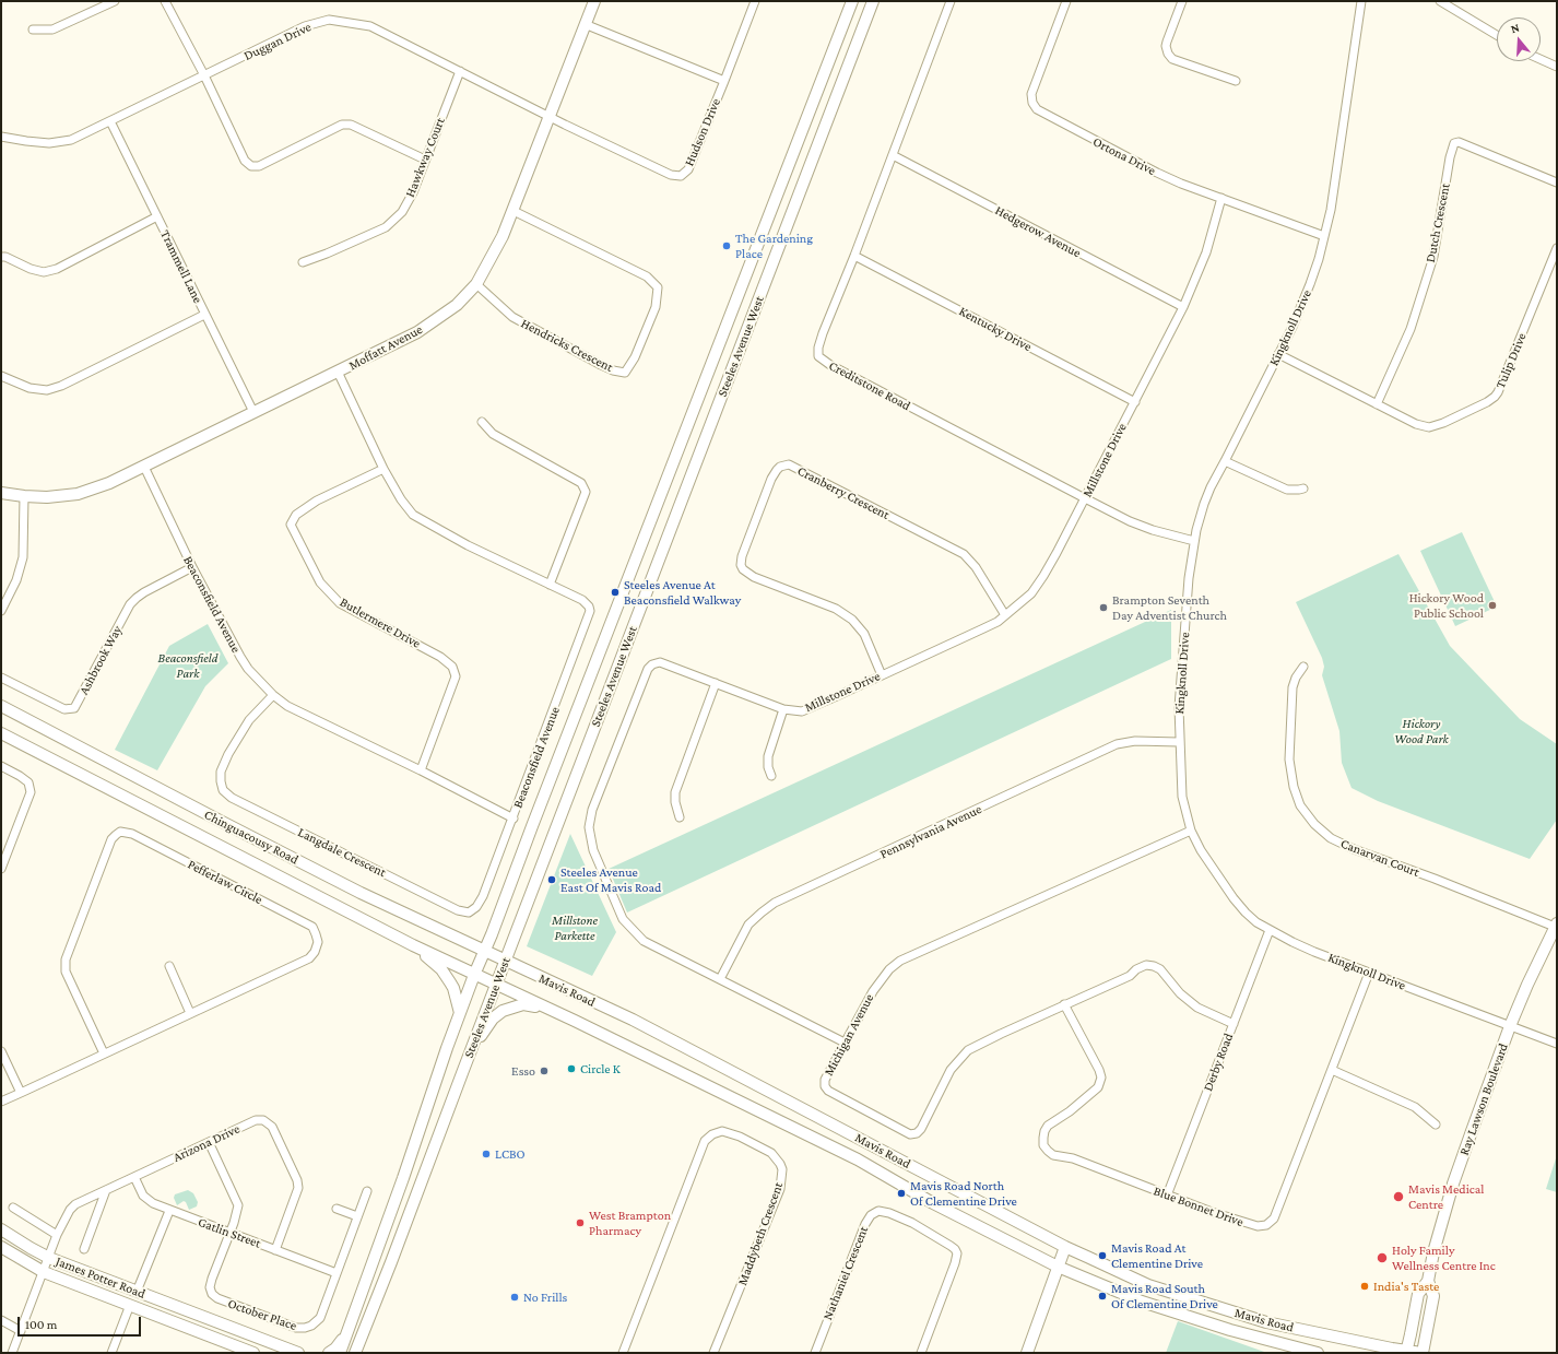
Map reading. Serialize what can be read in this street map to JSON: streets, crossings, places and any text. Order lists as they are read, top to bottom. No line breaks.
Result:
{"streets":{"main road":["Steeles Avenue West","Moffatt Avenue","Chinguacousy Road","Mavis Road","Ray Lawson Boulevard","James Potter Road"],"street":["Duggan Drive","Hudson Drive","Ortona Drive","Hawkway Court","Dutch Crescent","Hedgerow Avenue","Trammell Lane","Kingknoll Drive","Kentucky Drive","Hendricks Crescent","Tulip Drive","Creditstone Road","Millstone Drive","Cranberry Crescent","Beaconsfield Avenue","Butlermere Drive","Ashbrook Way","Pennsylvania Avenue","Langdale Crescent","Canarvan Court","Pefferlaw Circle","Michigan Avenue","Derby Road","Arizona Drive","Blue Bonnet Drive","Gatlin Street","Maddybeth Crescent","Nathaniel Crescent","October Place"]},"crossings":[["Duggan Drive","Hudson Drive"],["Duggan Drive","Hawkway Court"],["Duggan Drive","Trammell Lane"],["Duggan Drive","Moffatt Avenue"],["Hudson Drive","Moffatt Avenue"],["Ortona Drive","Kingknoll Drive"],["Ortona Drive","Millstone Drive"],["Dutch Crescent","Tulip Drive"],["Hedgerow Avenue","Creditstone Road"],["Hedgerow Avenue","Millstone Drive"],["Trammell Lane","Moffatt Avenue"],["Kingknoll Drive","Tulip Drive"],["Kingknoll Drive","Creditstone Road"],["Kingknoll Drive","Pennsylvania Avenue"],["Kingknoll Drive","Michigan Avenue"],["Kingknoll Drive","Derby Road"],["Kingknoll Drive","Ray Lawson Boulevard"],["Kingknoll Drive","Blue Bonnet Drive"],["Kentucky Drive","Creditstone Road"],["Kentucky Drive","Millstone Drive"],["Hendricks Crescent","Moffatt Avenue"],["Steeles Avenue West","Chinguacousy Road"],["Steeles Avenue West","Mavis Road"],["Moffatt Avenue","Beaconsfield Avenue"],["Creditstone Road","Millstone Drive"],["Millstone Drive","Cranberry Crescent"],["Millstone Drive","Pennsylvania Avenue"],["Millstone Drive","Michigan Avenue"],["Beaconsfield Avenue","Butlermere Drive"],["Beaconsfield Avenue","Ashbrook Way"],["Beaconsfield Avenue","Langdale Crescent"],["Chinguacousy Road","Mavis Road"],["Canarvan Court","Ray Lawson Boulevard"],["Mavis Road","Ray Lawson Boulevard"],["Michigan Avenue","Derby Road"],["Michigan Avenue","Blue Bonnet Drive"],["Derby Road","Blue Bonnet Drive"],["Arizona Drive","Gatlin Street"],["Arizona Drive","James Potter Road"],["Gatlin Street","October Place"]],"parks":["Beaconsfield Park","Hickory Wood Park","Millstone Parkette"],"places":["The Gardening Place","Steeles Avenue At Beaconsfield Walkway","Hickory Wood Public School","Brampton Seventh Day Adventist Church","Steeles Avenue East Of Mavis Road","Circle K","Esso","LCBO","Mavis Road North Of Clementine Drive","Mavis Medical Centre","West Brampton Pharmacy","Mavis Road At Clementine Drive","Holy Family Wellness Centre Inc","India's Taste","Mavis Road South Of Clementine Drive","No Frills"],"scale_bar":"100 m","north":"top"}
